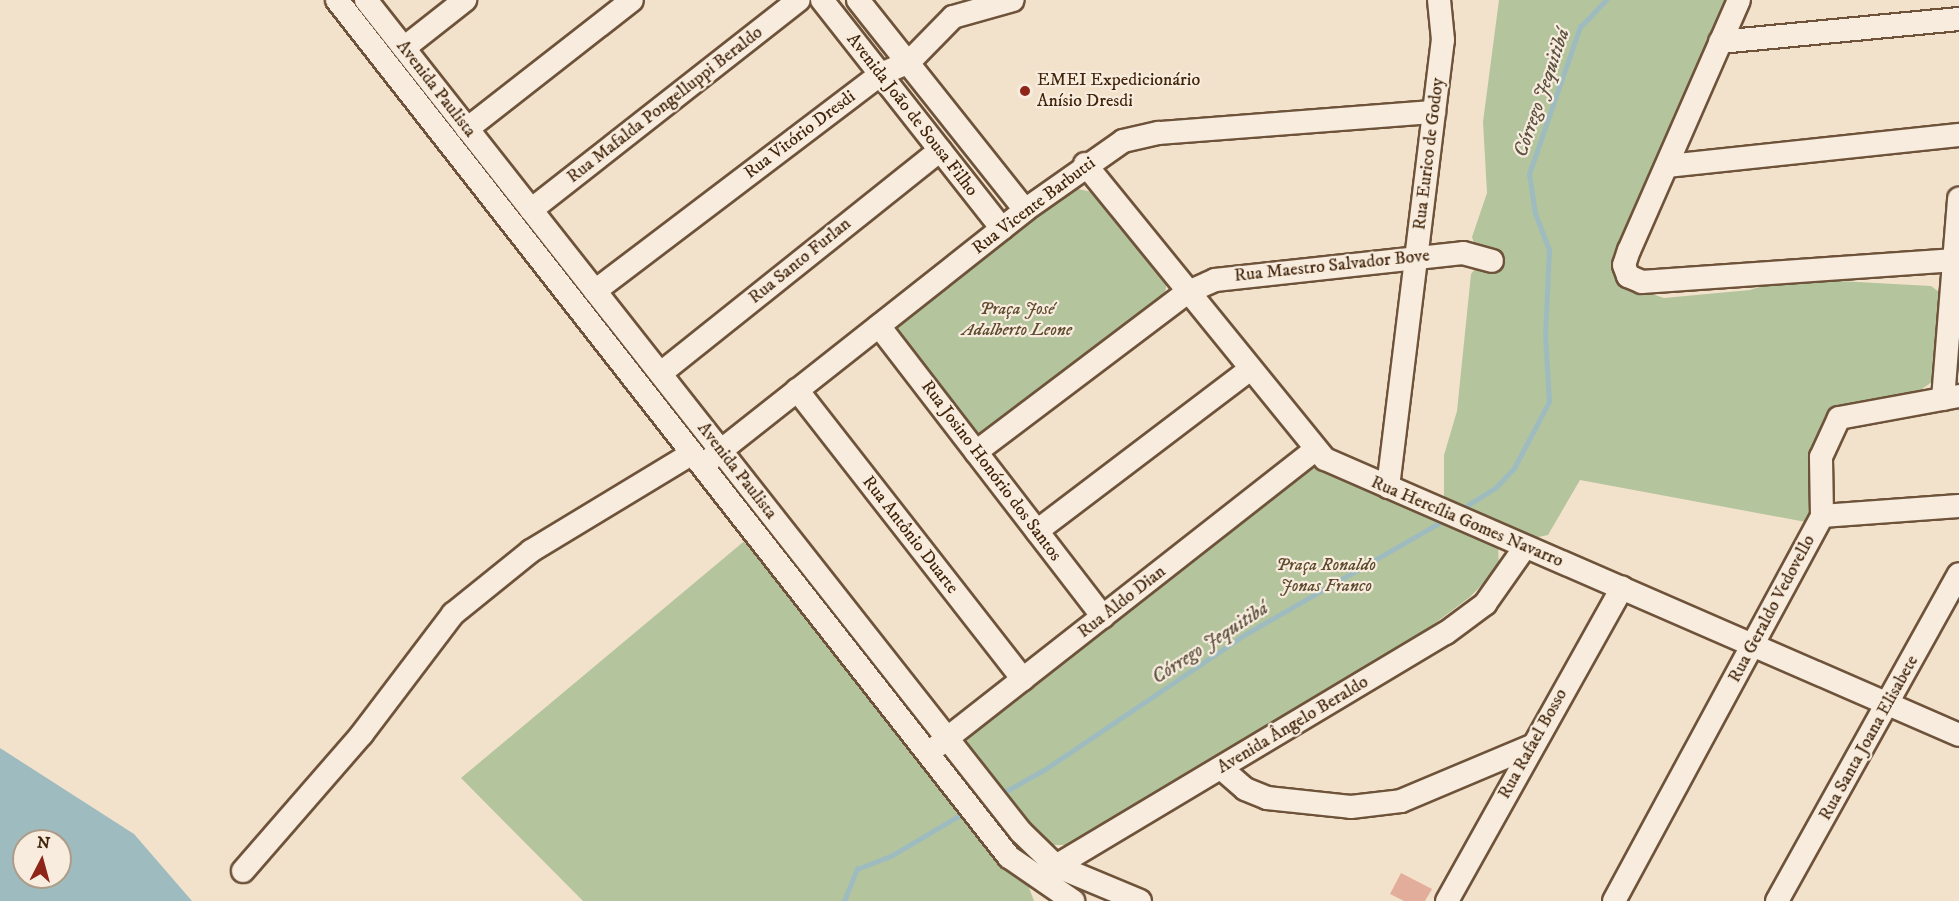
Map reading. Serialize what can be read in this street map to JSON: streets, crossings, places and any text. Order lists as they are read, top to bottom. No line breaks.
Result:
{"streets":{"street":["Avenida Paulista","Rua Mafalda Pongelluppi Beraldo","Avenida João de Sousa Filho","Rua Vitório Dresdi","Rua Eurico de Godoy","Rua Vicente Barbutti","Rua Santo Furlan","Rua Maestro Salvador Bove","Rua Josino Honório dos Santos","Rua Hercília Gomes Navarro","Rua Antônio Duarte","Rua Aldo Dian","Rua Geraldo Vedovello","Avenida Ângelo Beraldo","Rua Santa Joana Elisabete","Rua Rafael Bosso"]},"crossings":[["Avenida Paulista","Rua Mafalda Pongelluppi Beraldo"],["Avenida Paulista","Rua Vitório Dresdi"],["Avenida Paulista","Rua Vicente Barbutti"],["Avenida Paulista","Rua Santo Furlan"],["Avenida Paulista","Rua Aldo Dian"],["Avenida Paulista","Avenida Ângelo Beraldo"],["Avenida João de Sousa Filho","Rua Vitório Dresdi"],["Avenida João de Sousa Filho","Rua Vicente Barbutti"],["Avenida João de Sousa Filho","Rua Santo Furlan"],["Rua Eurico de Godoy","Rua Vicente Barbutti"],["Rua Eurico de Godoy","Rua Maestro Salvador Bove"],["Rua Eurico de Godoy","Rua Hercília Gomes Navarro"],["Rua Vicente Barbutti","Rua Josino Honório dos Santos"],["Rua Vicente Barbutti","Rua Hercília Gomes Navarro"],["Rua Vicente Barbutti","Rua Antônio Duarte"],["Rua Maestro Salvador Bove","Rua Josino Honório dos Santos"],["Rua Maestro Salvador Bove","Rua Hercília Gomes Navarro"],["Rua Josino Honório dos Santos","Rua Aldo Dian"],["Rua Hercília Gomes Navarro","Rua Aldo Dian"],["Rua Hercília Gomes Navarro","Rua Geraldo Vedovello"],["Rua Hercília Gomes Navarro","Avenida Ângelo Beraldo"],["Rua Hercília Gomes Navarro","Rua Santa Joana Elisabete"],["Rua Hercília Gomes Navarro","Rua Rafael Bosso"],["Rua Antônio Duarte","Rua Aldo Dian"]],"water":["Córrego Jequitibá"],"parks":["Praça José Adalberto Leone","Praça Ronaldo Jonas Franco"],"places":["EMEI Expedicionário Anísio Dresdi"],"north":"top"}
